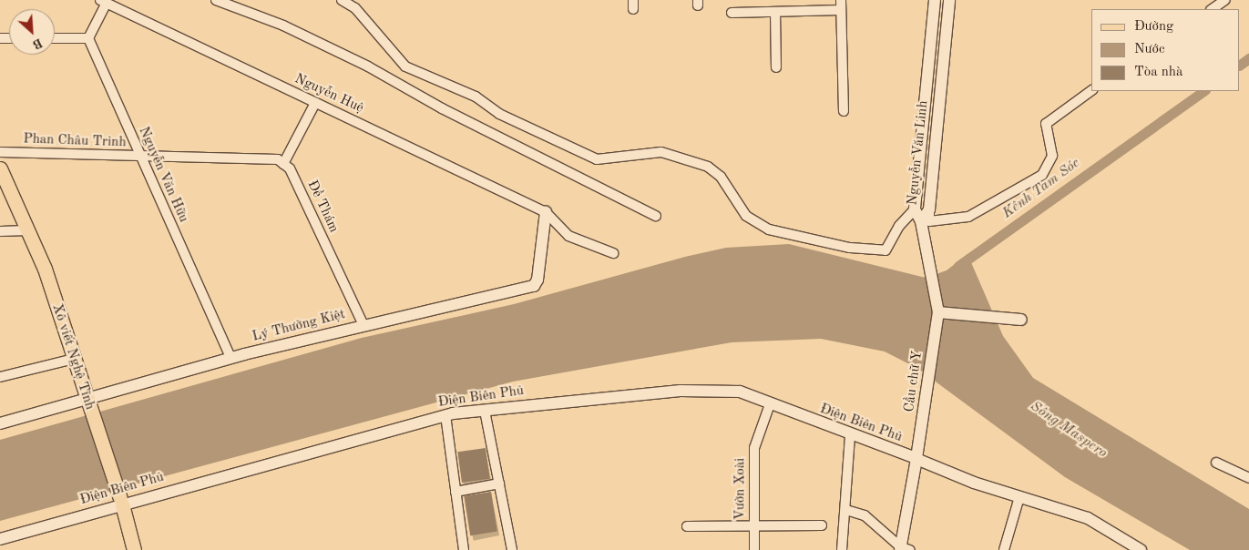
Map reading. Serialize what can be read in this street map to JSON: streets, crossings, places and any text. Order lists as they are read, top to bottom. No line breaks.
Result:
{"streets":{"main road":["Xô viết Nghệ Tĩnh"],"street":["Nguyễn Huệ","Phan Châu Trinh","Nguyễn Văn Linh","Nguyễn Văn Hữu","Đề Thám","Lý Thường Kiệt","Cầu chữ Y","Điện Biên Phủ","Vườn Xoài"]},"crossings":[["Nguyễn Huệ","Lý Thường Kiệt"],["Phan Châu Trinh","Nguyễn Văn Hữu"],["Phan Châu Trinh","Đề Thám"],["Nguyễn Văn Linh","Cầu chữ Y"],["Nguyễn Văn Hữu","Lý Thường Kiệt"],["Đề Thám","Lý Thường Kiệt"],["Lý Thường Kiệt","Xô viết Nghệ Tĩnh"],["Xô viết Nghệ Tĩnh","Điện Biên Phủ"],["Cầu chữ Y","Điện Biên Phủ"],["Điện Biên Phủ","Vườn Xoài"]],"water":["Kênh Tam Sóc","Sông Maspero"],"legend":["Đường","Nước","Tòa nhà"],"north":"bottom right"}
